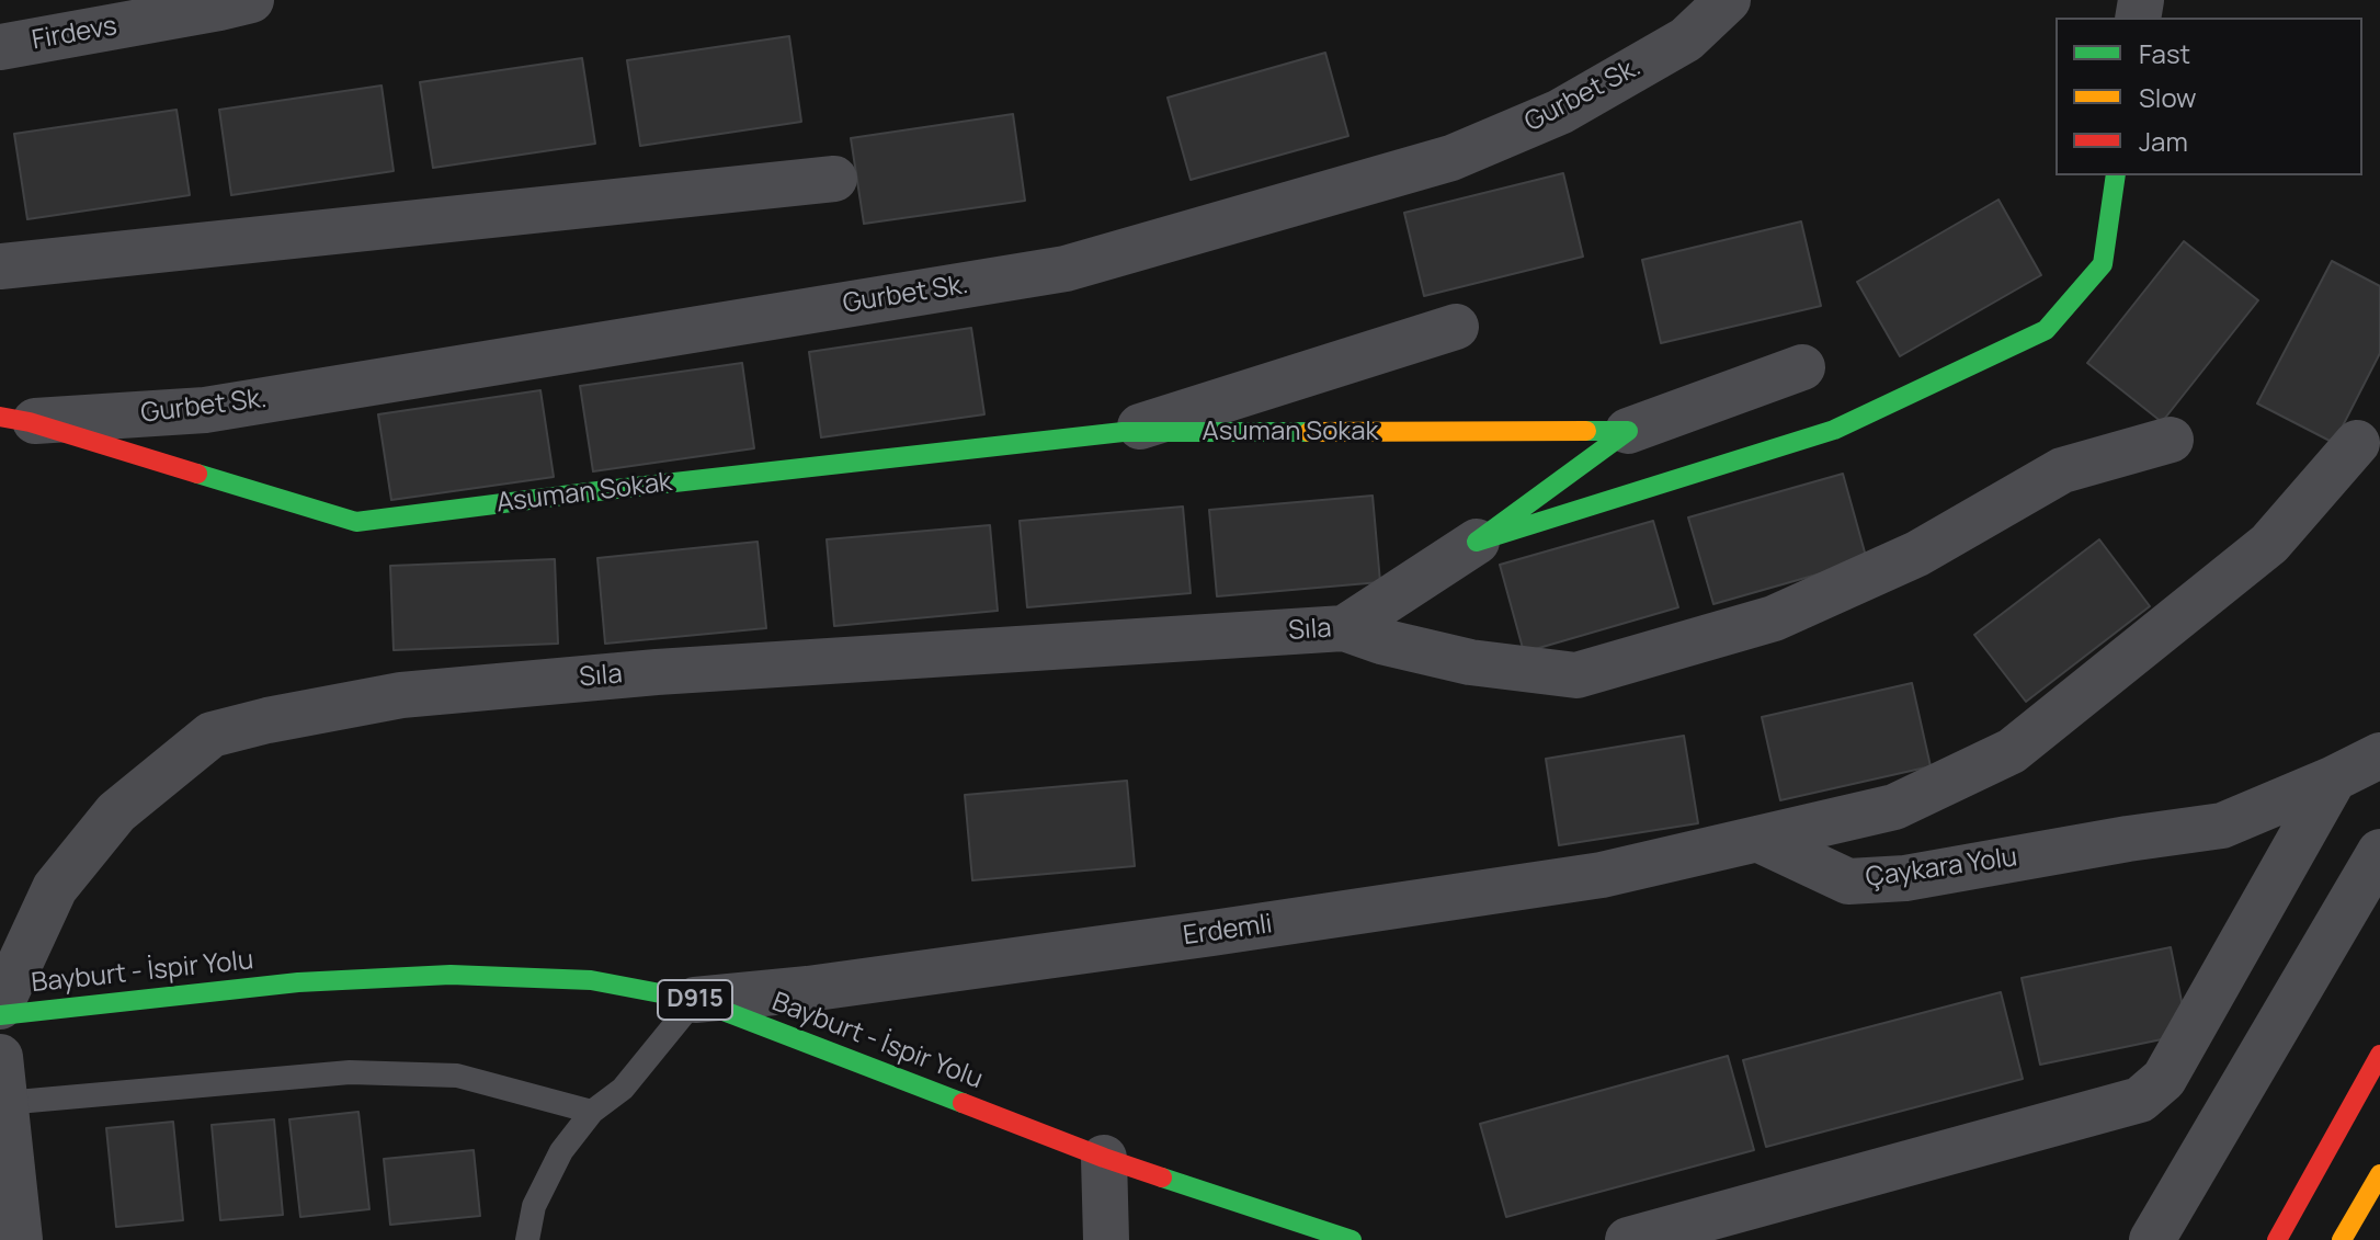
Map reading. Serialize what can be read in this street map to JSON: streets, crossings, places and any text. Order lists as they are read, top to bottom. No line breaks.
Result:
{"streets":{"main road":["Asuman Sokak","Bayburt - İspir Yolu","D915"],"street":["Firdevs","Gurbet Sk.","Sıla","Çaykara Yolu","Erdemli"]},"crossings":[["Gurbet Sk.","Asuman Sokak"],["Çaykara Yolu","Erdemli"],["Erdemli","Bayburt - İspir Yolu"]],"legend":["Fast","Slow","Jam"]}
